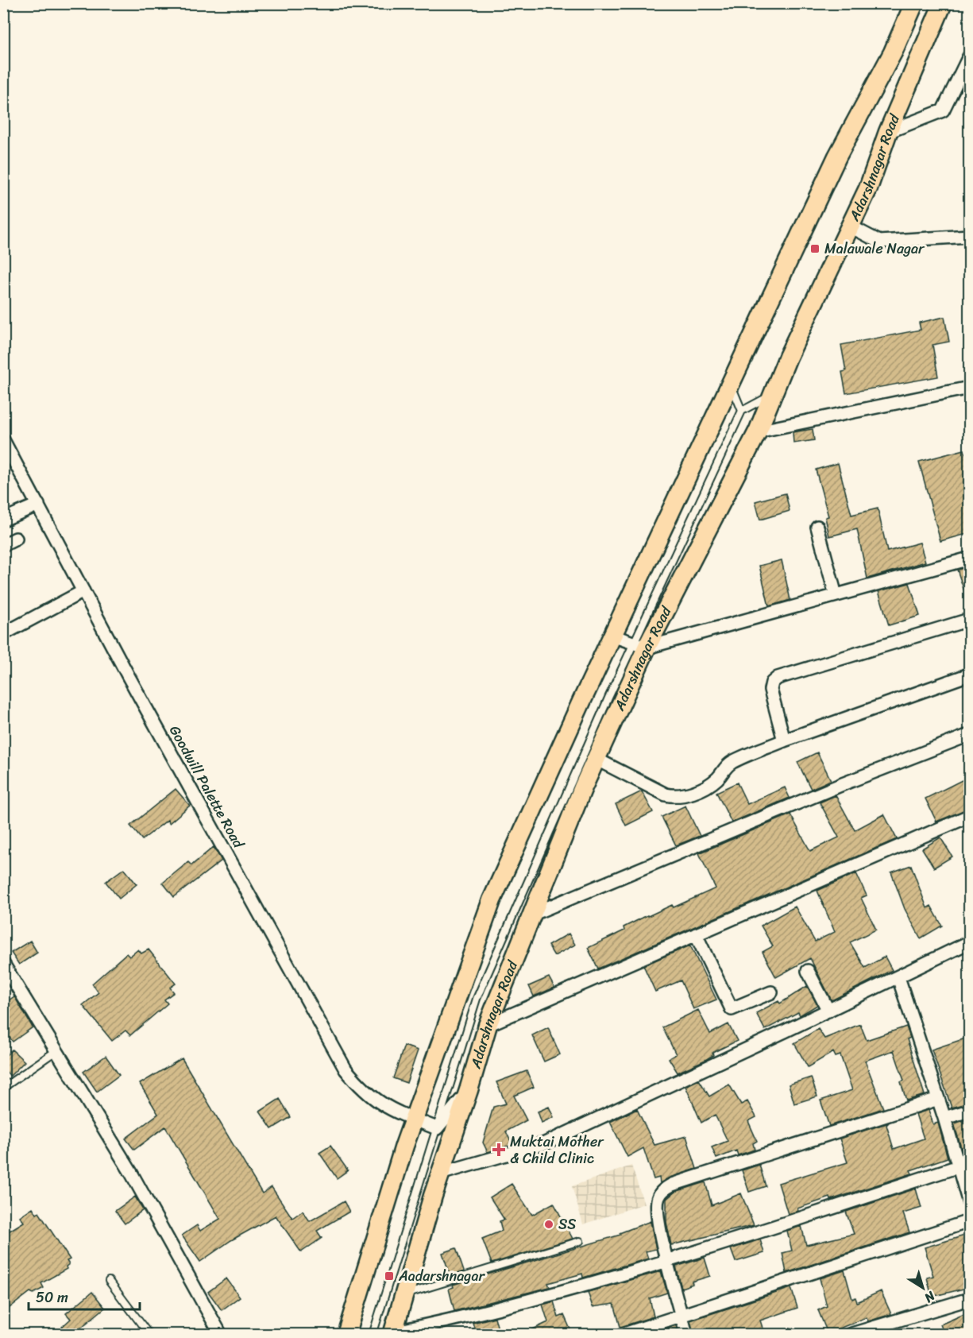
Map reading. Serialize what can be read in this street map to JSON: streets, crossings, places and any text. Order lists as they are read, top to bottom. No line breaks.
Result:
{"streets":{"main road":["Adarshnagar Road"],"street":["Goodwill Palette Road"]},"places":{"transit":["Malawale Nagar","Aadarshnagar"],"health":["Muktai Mother & Child Clinic"],"other":["SS"]},"scale_bar":"50 m","north":"bottom right"}
